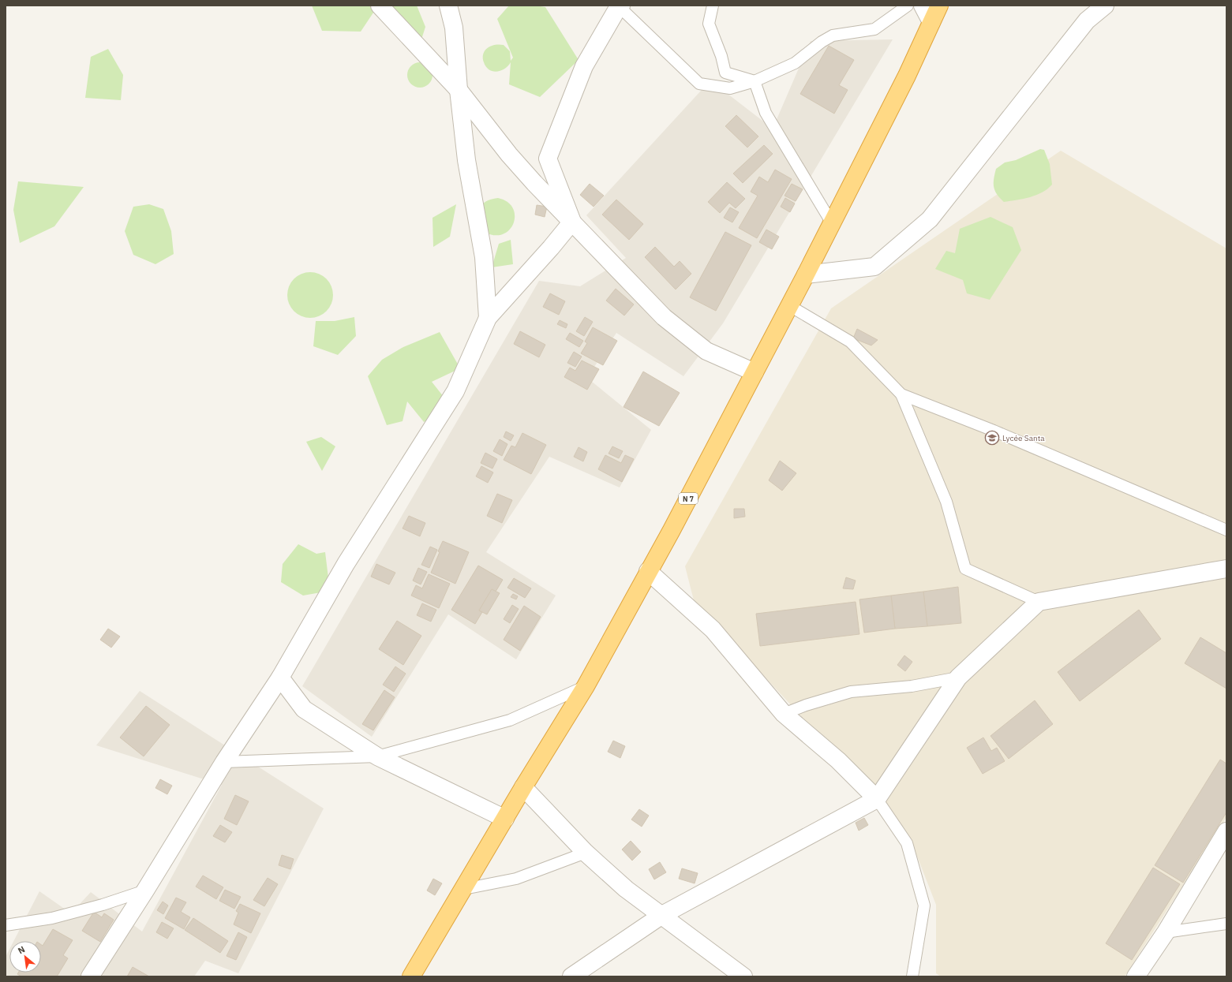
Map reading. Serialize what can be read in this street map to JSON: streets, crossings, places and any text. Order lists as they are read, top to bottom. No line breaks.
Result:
{"streets":{"highway":["N 7"]},"places":{"school or university":["Lycée Santa"]},"north":"top left"}
